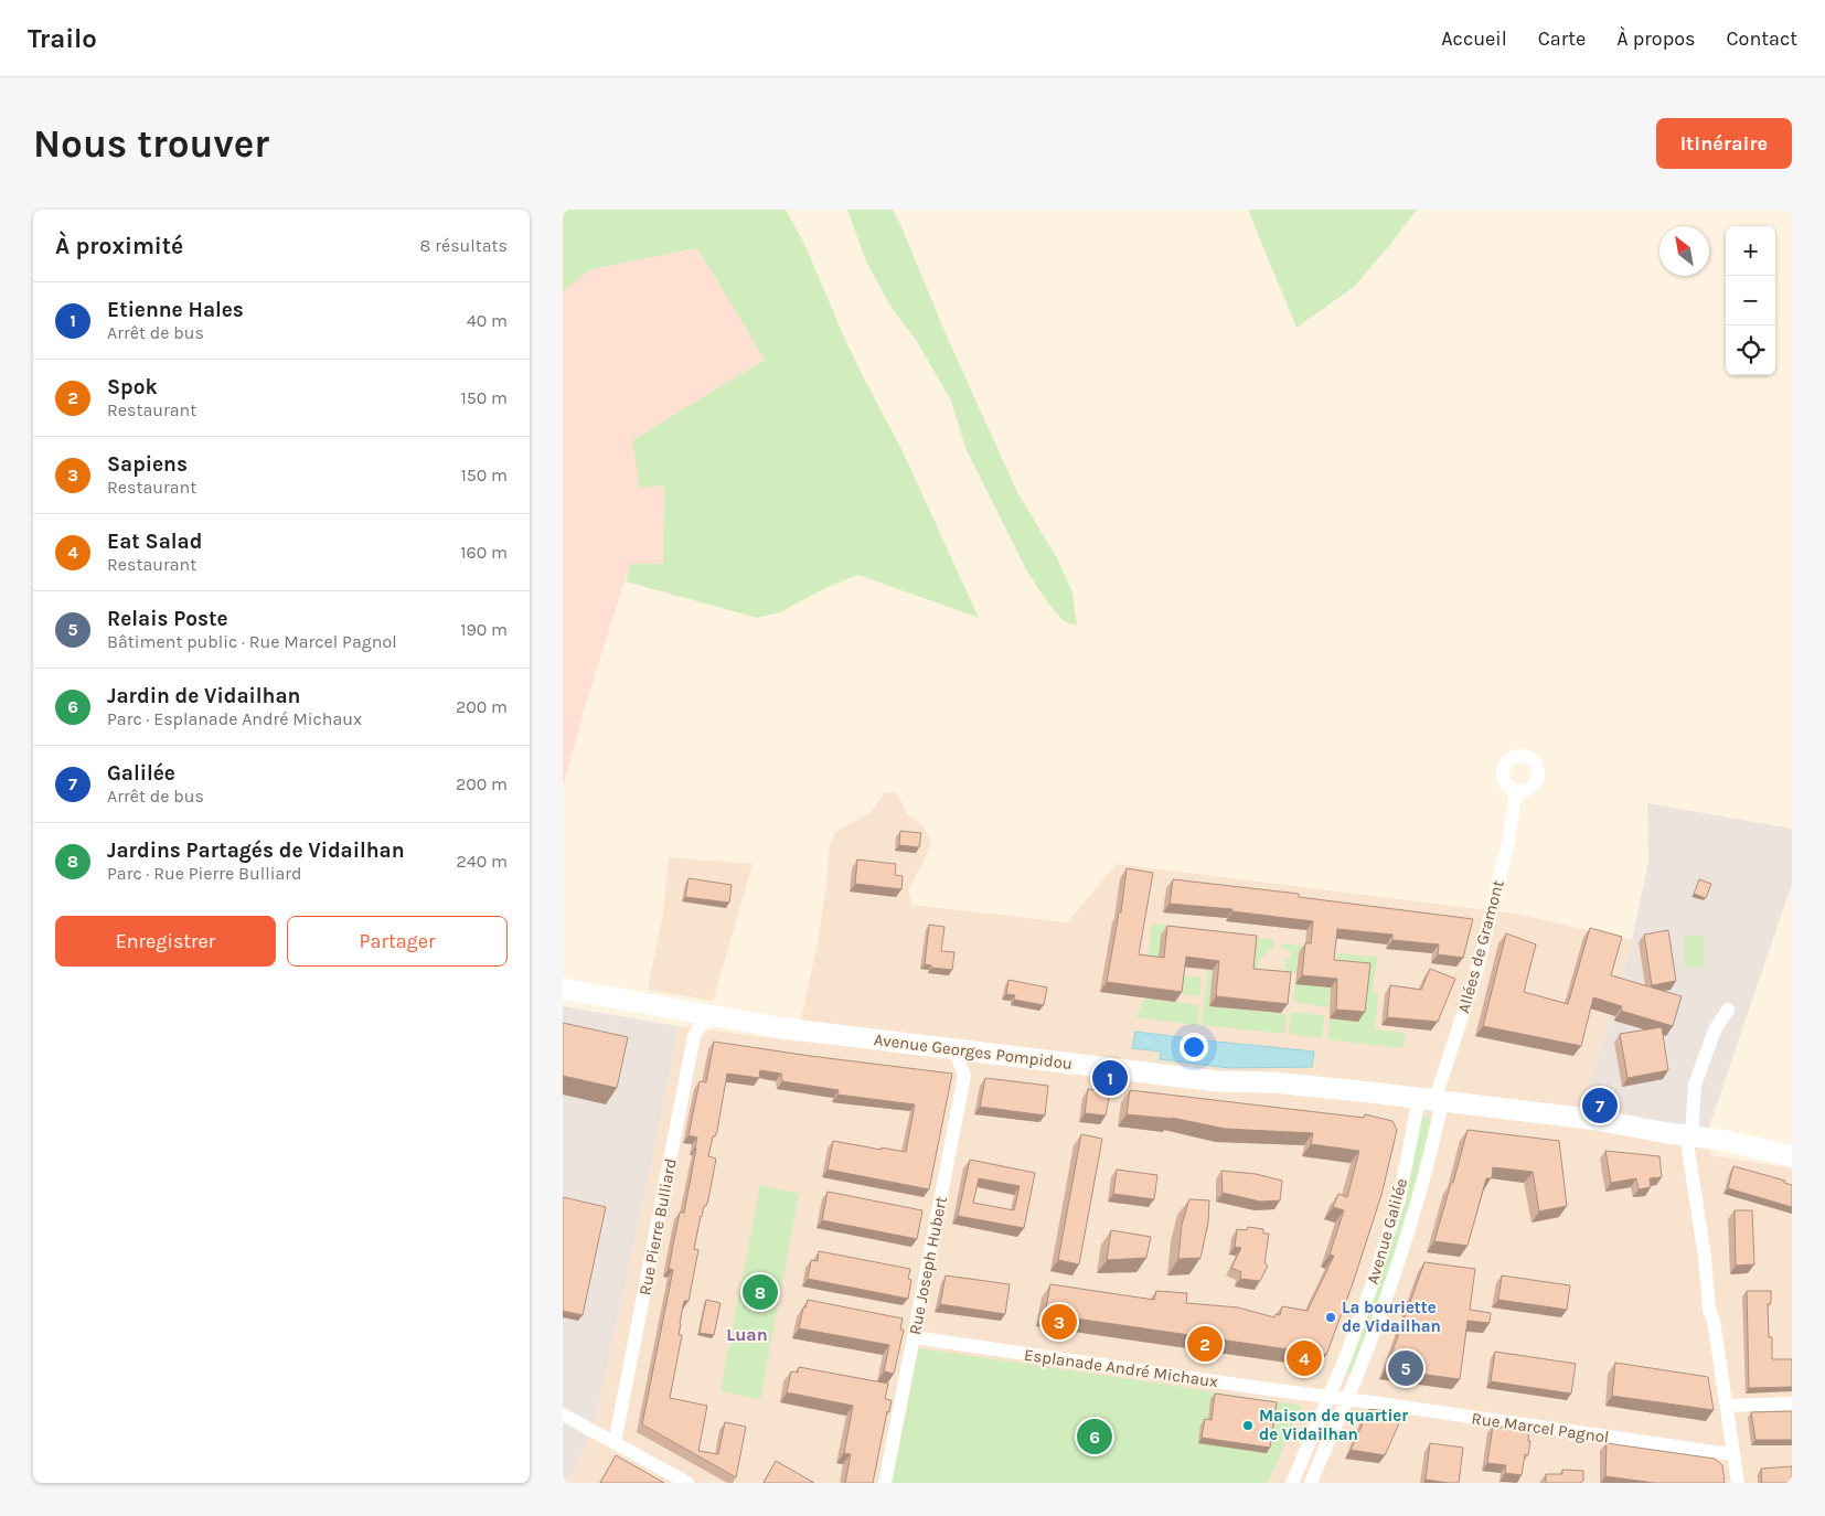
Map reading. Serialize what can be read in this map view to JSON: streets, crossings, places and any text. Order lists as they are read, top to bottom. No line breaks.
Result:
{"streets":{"main road":["Avenue Georges Pompidou"],"street":["Allées de Gramont","Rue Pierre Bulliard","Avenue Galilée","Rue Joseph Hubert","Esplanade André Michaux","Rue Marcel Pagnol"]},"crossings":[["Allées de Gramont","Avenue Georges Pompidou"],["Allées de Gramont","Avenue Galilée"],["Avenue Georges Pompidou","Rue Pierre Bulliard"],["Avenue Georges Pompidou","Avenue Galilée"],["Avenue Georges Pompidou","Rue Joseph Hubert"],["Avenue Galilée","Esplanade André Michaux"],["Avenue Galilée","Rue Marcel Pagnol"],["Rue Joseph Hubert","Esplanade André Michaux"],["Esplanade André Michaux","Rue Marcel Pagnol"]],"districts":["Luan"],"places":["La bouriette de Vidailhan","Maison de quartier de Vidailhan"],"north":"top left","page":{"header":"Trailo","nav":["Accueil","Carte","À propos","Contact"],"buttons":["Itinéraire",["Enregistrer","Partager"]],"title":"Nous trouver","heading":["À proximité","8 résultats"],"map_buttons":["+","−"],"list":[{"mark":"1","name":"Etienne Hales","note":"Arrêt de bus","value":"40 m"},{"mark":"2","name":"Spok","note":"Restaurant","value":"150 m"},{"mark":"3","name":"Sapiens","note":"Restaurant","value":"150 m"},{"mark":"4","name":"Eat Salad","note":"Restaurant","value":"160 m"},{"mark":"5","name":"Relais Poste","note":"Bâtiment public · Rue Marcel Pagnol","value":"190 m"},{"mark":"6","name":"Jardin de Vidailhan","note":"Parc · Esplanade André Michaux","value":"200 m"},{"mark":"7","name":"Galilée","note":"Arrêt de bus","value":"200 m"},{"mark":"8","name":"Jardins Partagés de Vidailhan","note":"Parc · Rue Pierre Bulliard","value":"240 m"}],"pins":["1","7","8","3","2","4","5","6"]}}
